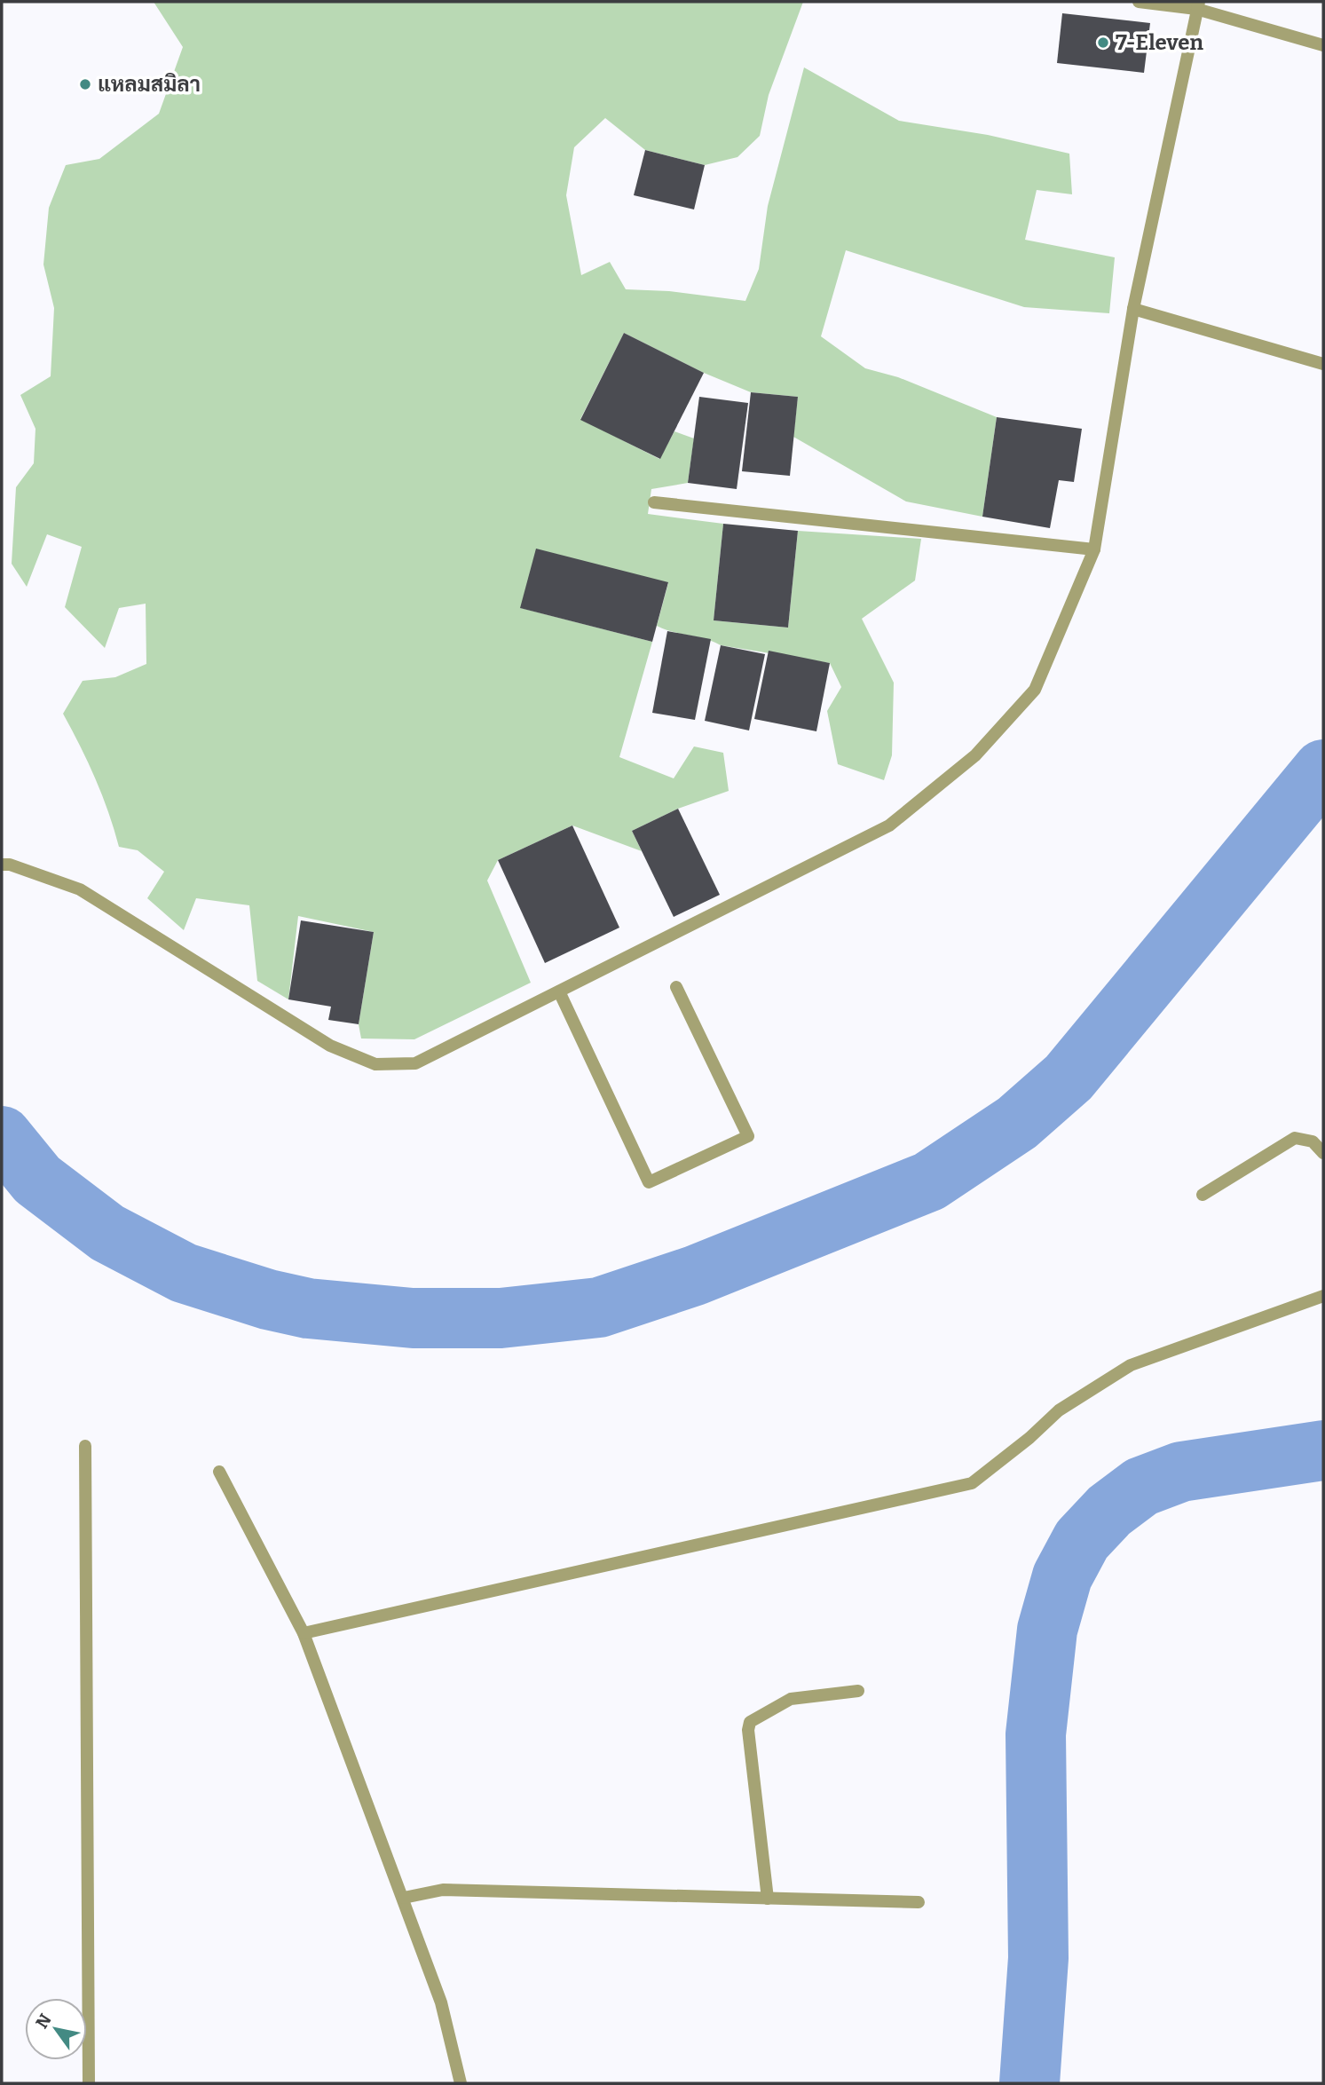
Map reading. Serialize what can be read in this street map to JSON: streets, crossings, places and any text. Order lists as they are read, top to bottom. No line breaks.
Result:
{"places":["7-Eleven","แหลมสมิลา"],"north":"top left"}
